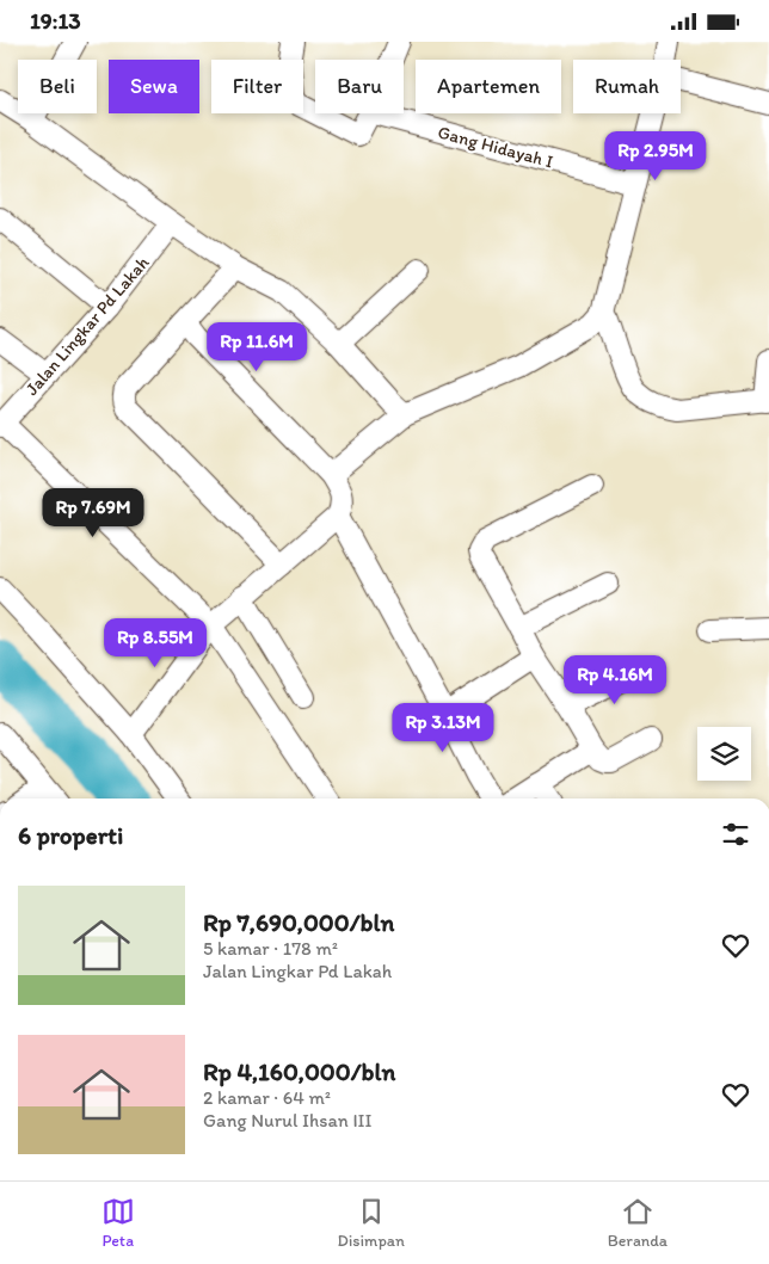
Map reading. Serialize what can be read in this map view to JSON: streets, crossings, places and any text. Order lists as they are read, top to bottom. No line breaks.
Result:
{"streets":{"street":["Gang Hidayah I","Jalan Lingkar Pd Lakah"]},"page":{"status":"19:13","chip":["Beli","Sewa","Filter","Baru","Apartemen","Rumah"],"price":["Rp 2.95M","Rp 11.6M","Rp 7.69M","Rp 8.55M","Rp 4.16M","Rp 3.13M"],"heading":"6 properti","list":[{"name":"Rp 7,690,000/bln","note":"5 kamar · 178 m² · Jalan Lingkar Pd Lakah"},{"name":"Rp 4,160,000/bln","note":"2 kamar · 64 m² · Gang Nurul Ihsan III"}],"tabs":["Peta","Disimpan","Beranda"]}}
